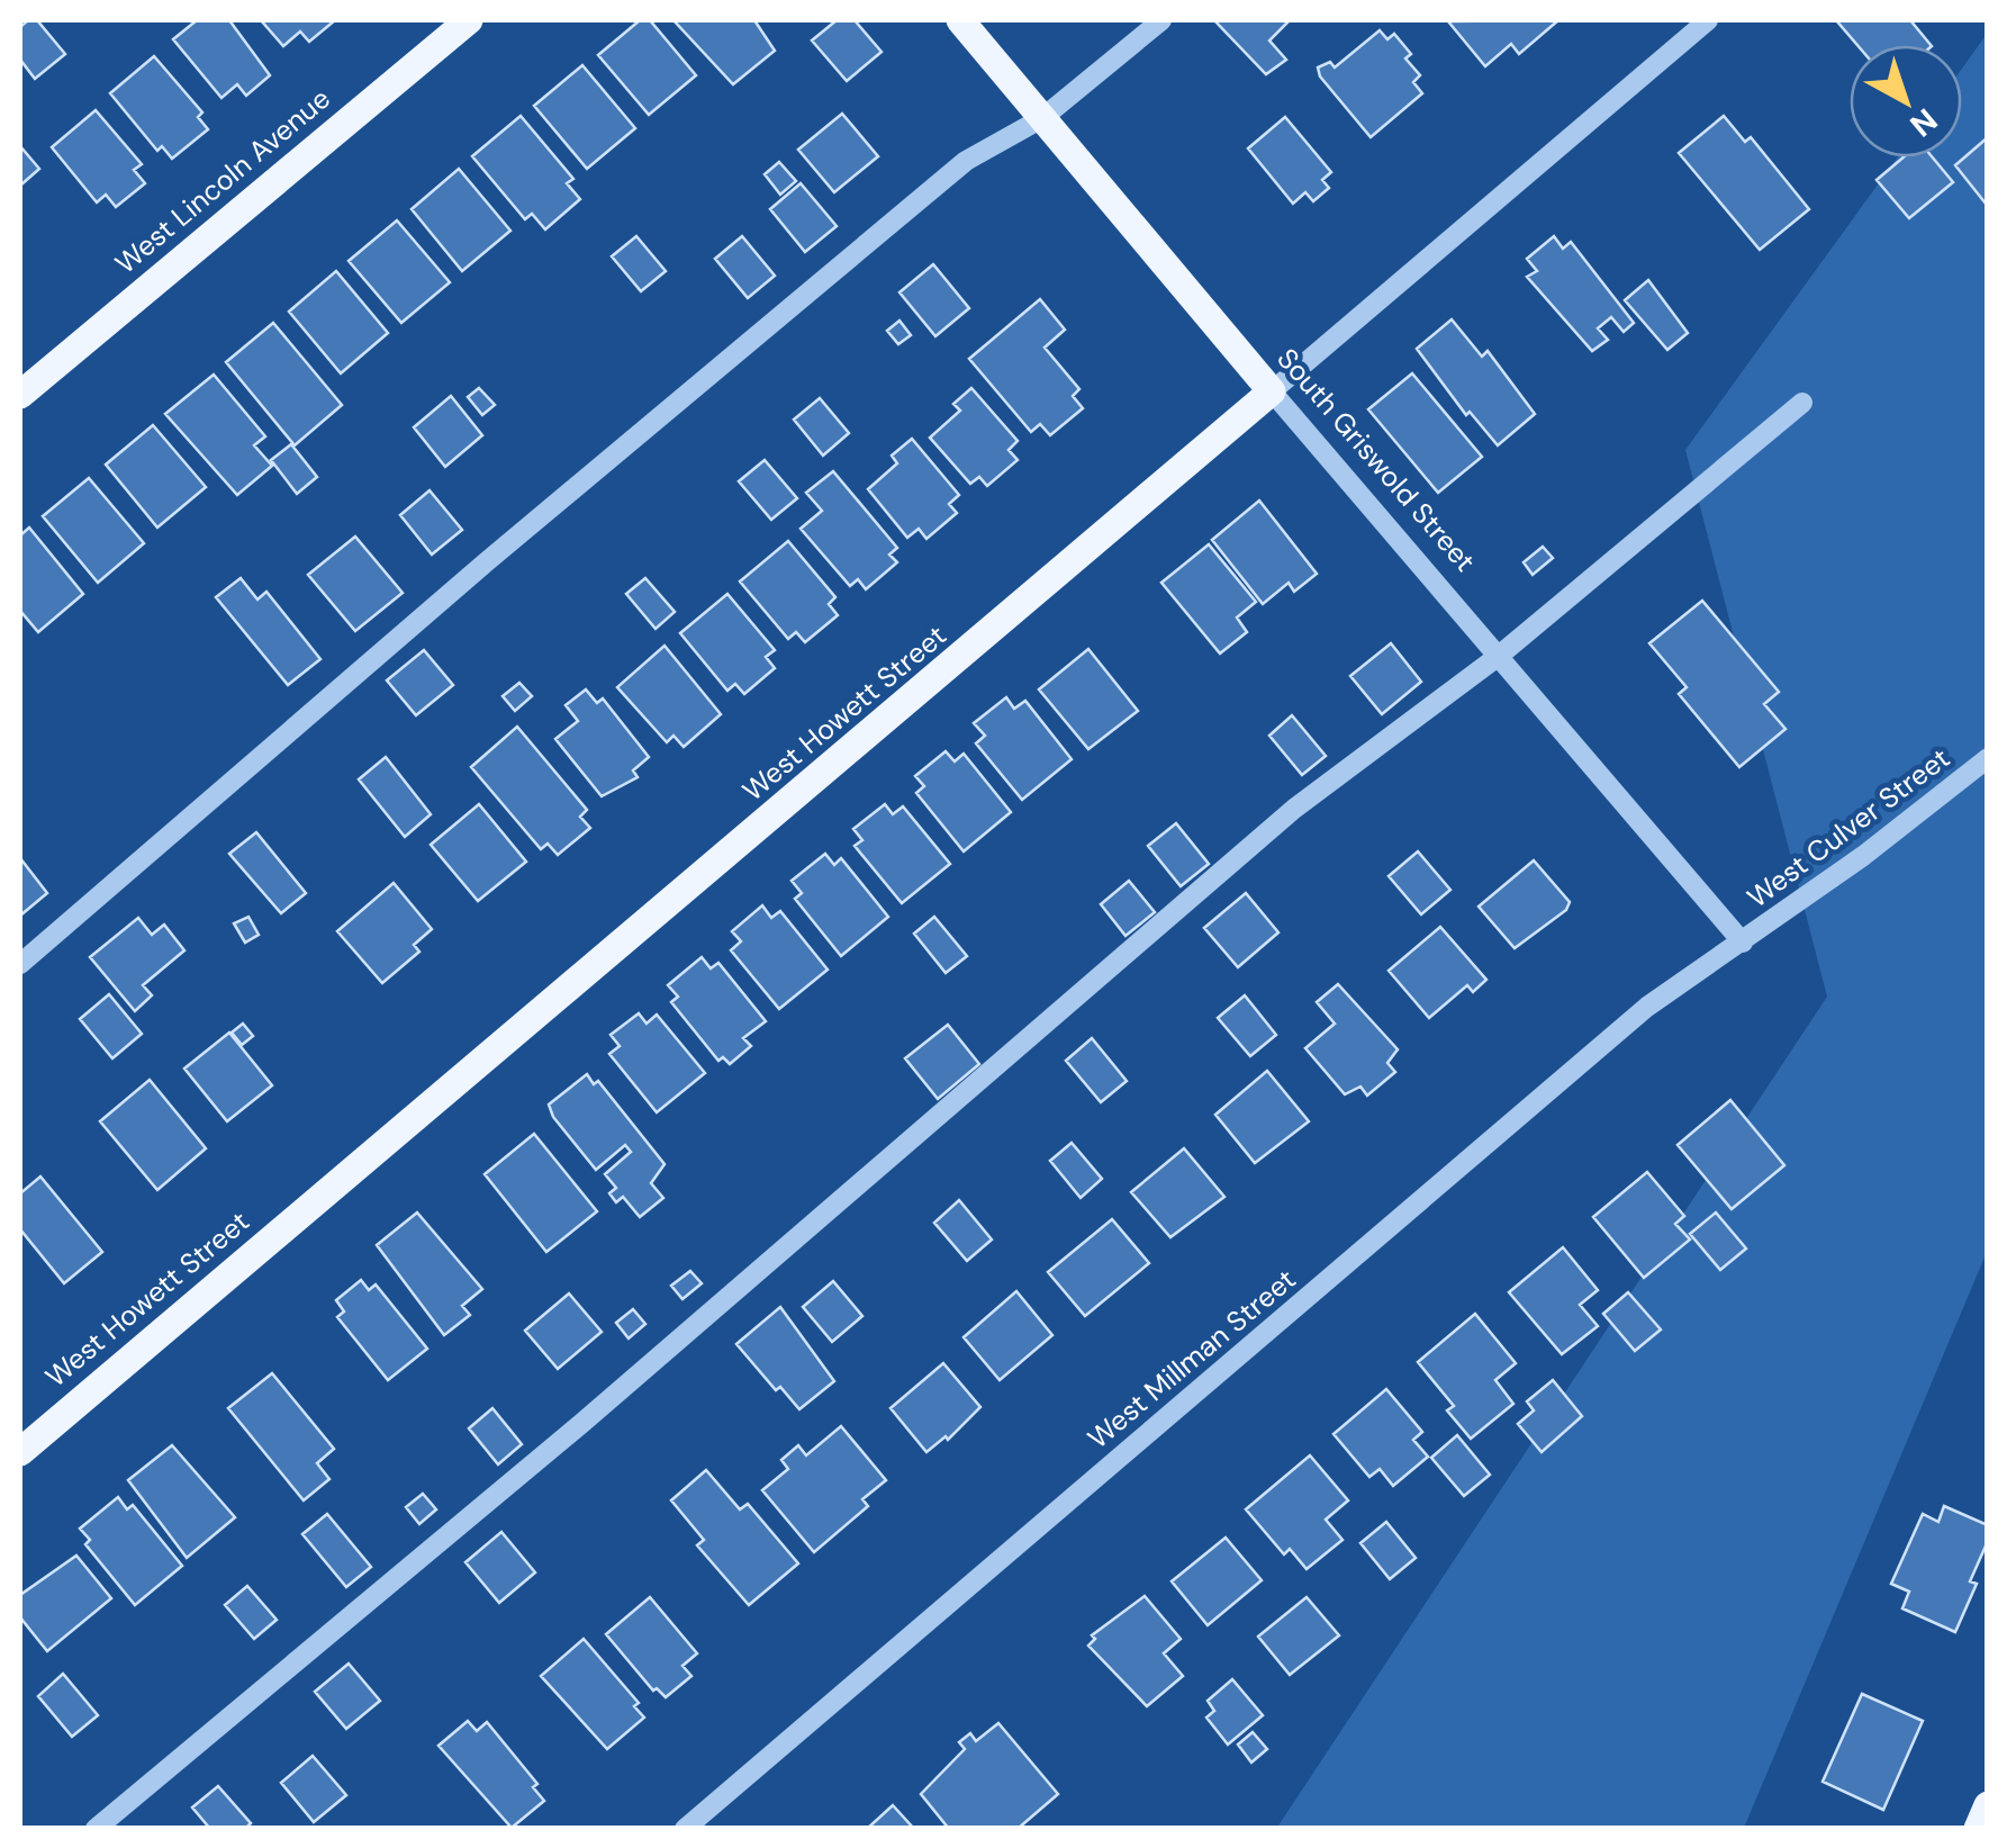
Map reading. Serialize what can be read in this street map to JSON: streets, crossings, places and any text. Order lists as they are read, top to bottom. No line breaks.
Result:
{"streets":{"main road":["West Lincoln Avenue","South Griswold Street","West Howett Street"],"street":["West Culver Street","West Millman Street"]},"crossings":[["South Griswold Street","West Howett Street"],["South Griswold Street","West Culver Street"],["South Griswold Street","West Millman Street"],["West Culver Street","West Millman Street"]],"north":"bottom right"}
